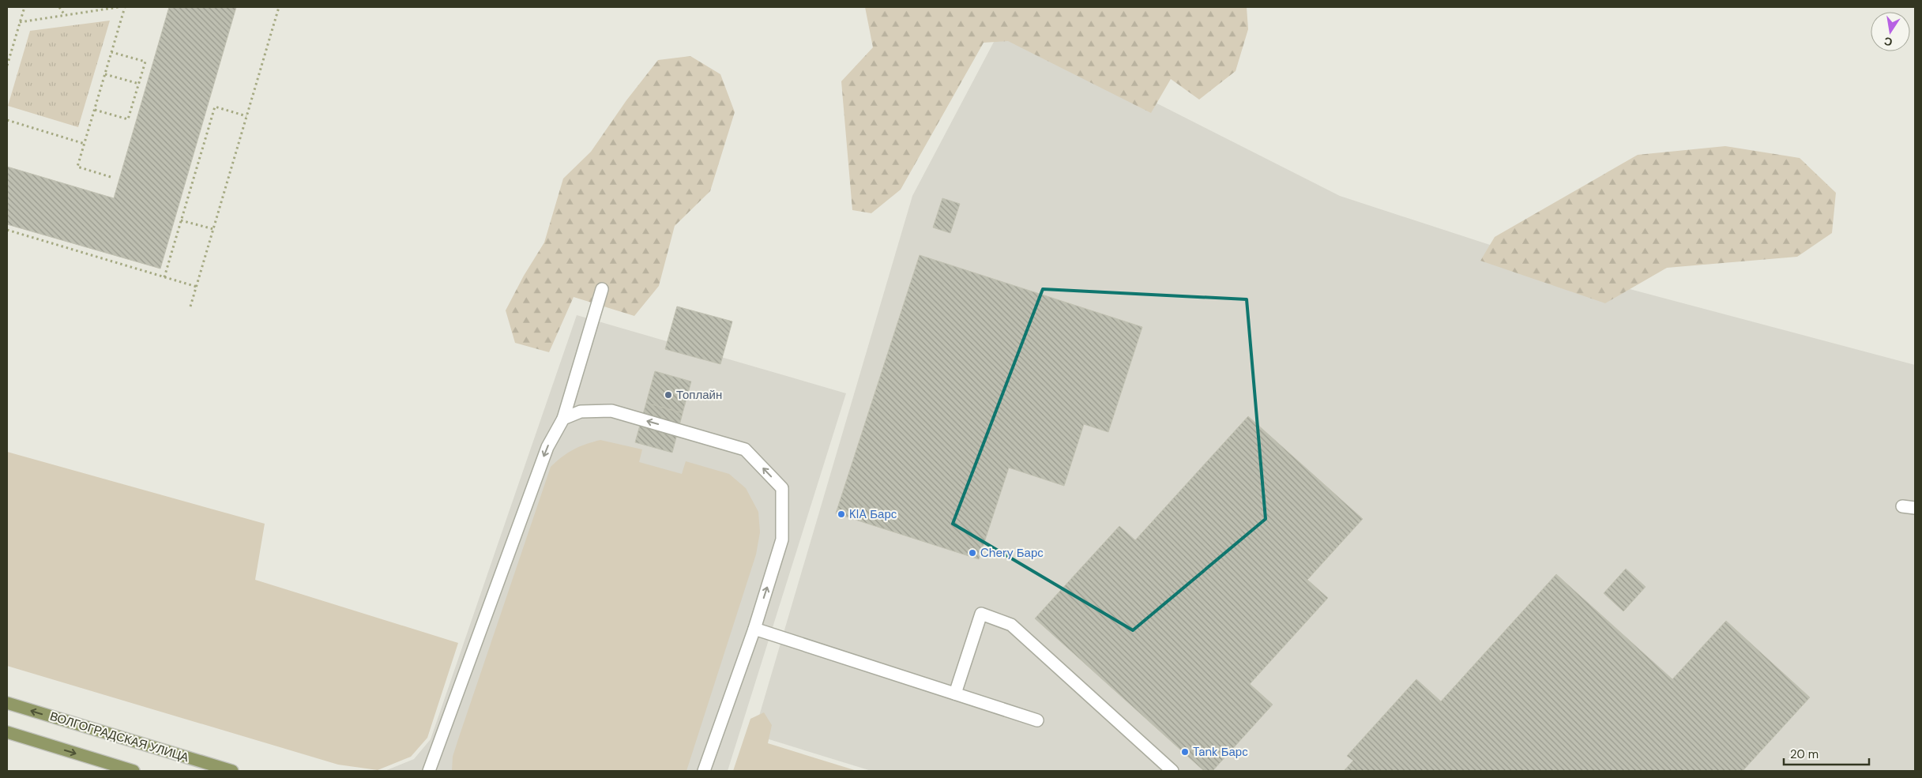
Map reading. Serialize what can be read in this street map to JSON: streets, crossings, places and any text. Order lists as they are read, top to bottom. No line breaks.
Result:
{"streets":{"main road":["ВОЛГОГРАДСКАЯ УЛИЦА"]},"places":["Топлайн","KIA Барс","Chery Барс","Tank Барс"],"scale_bar":"20 m","north":"bottom"}
